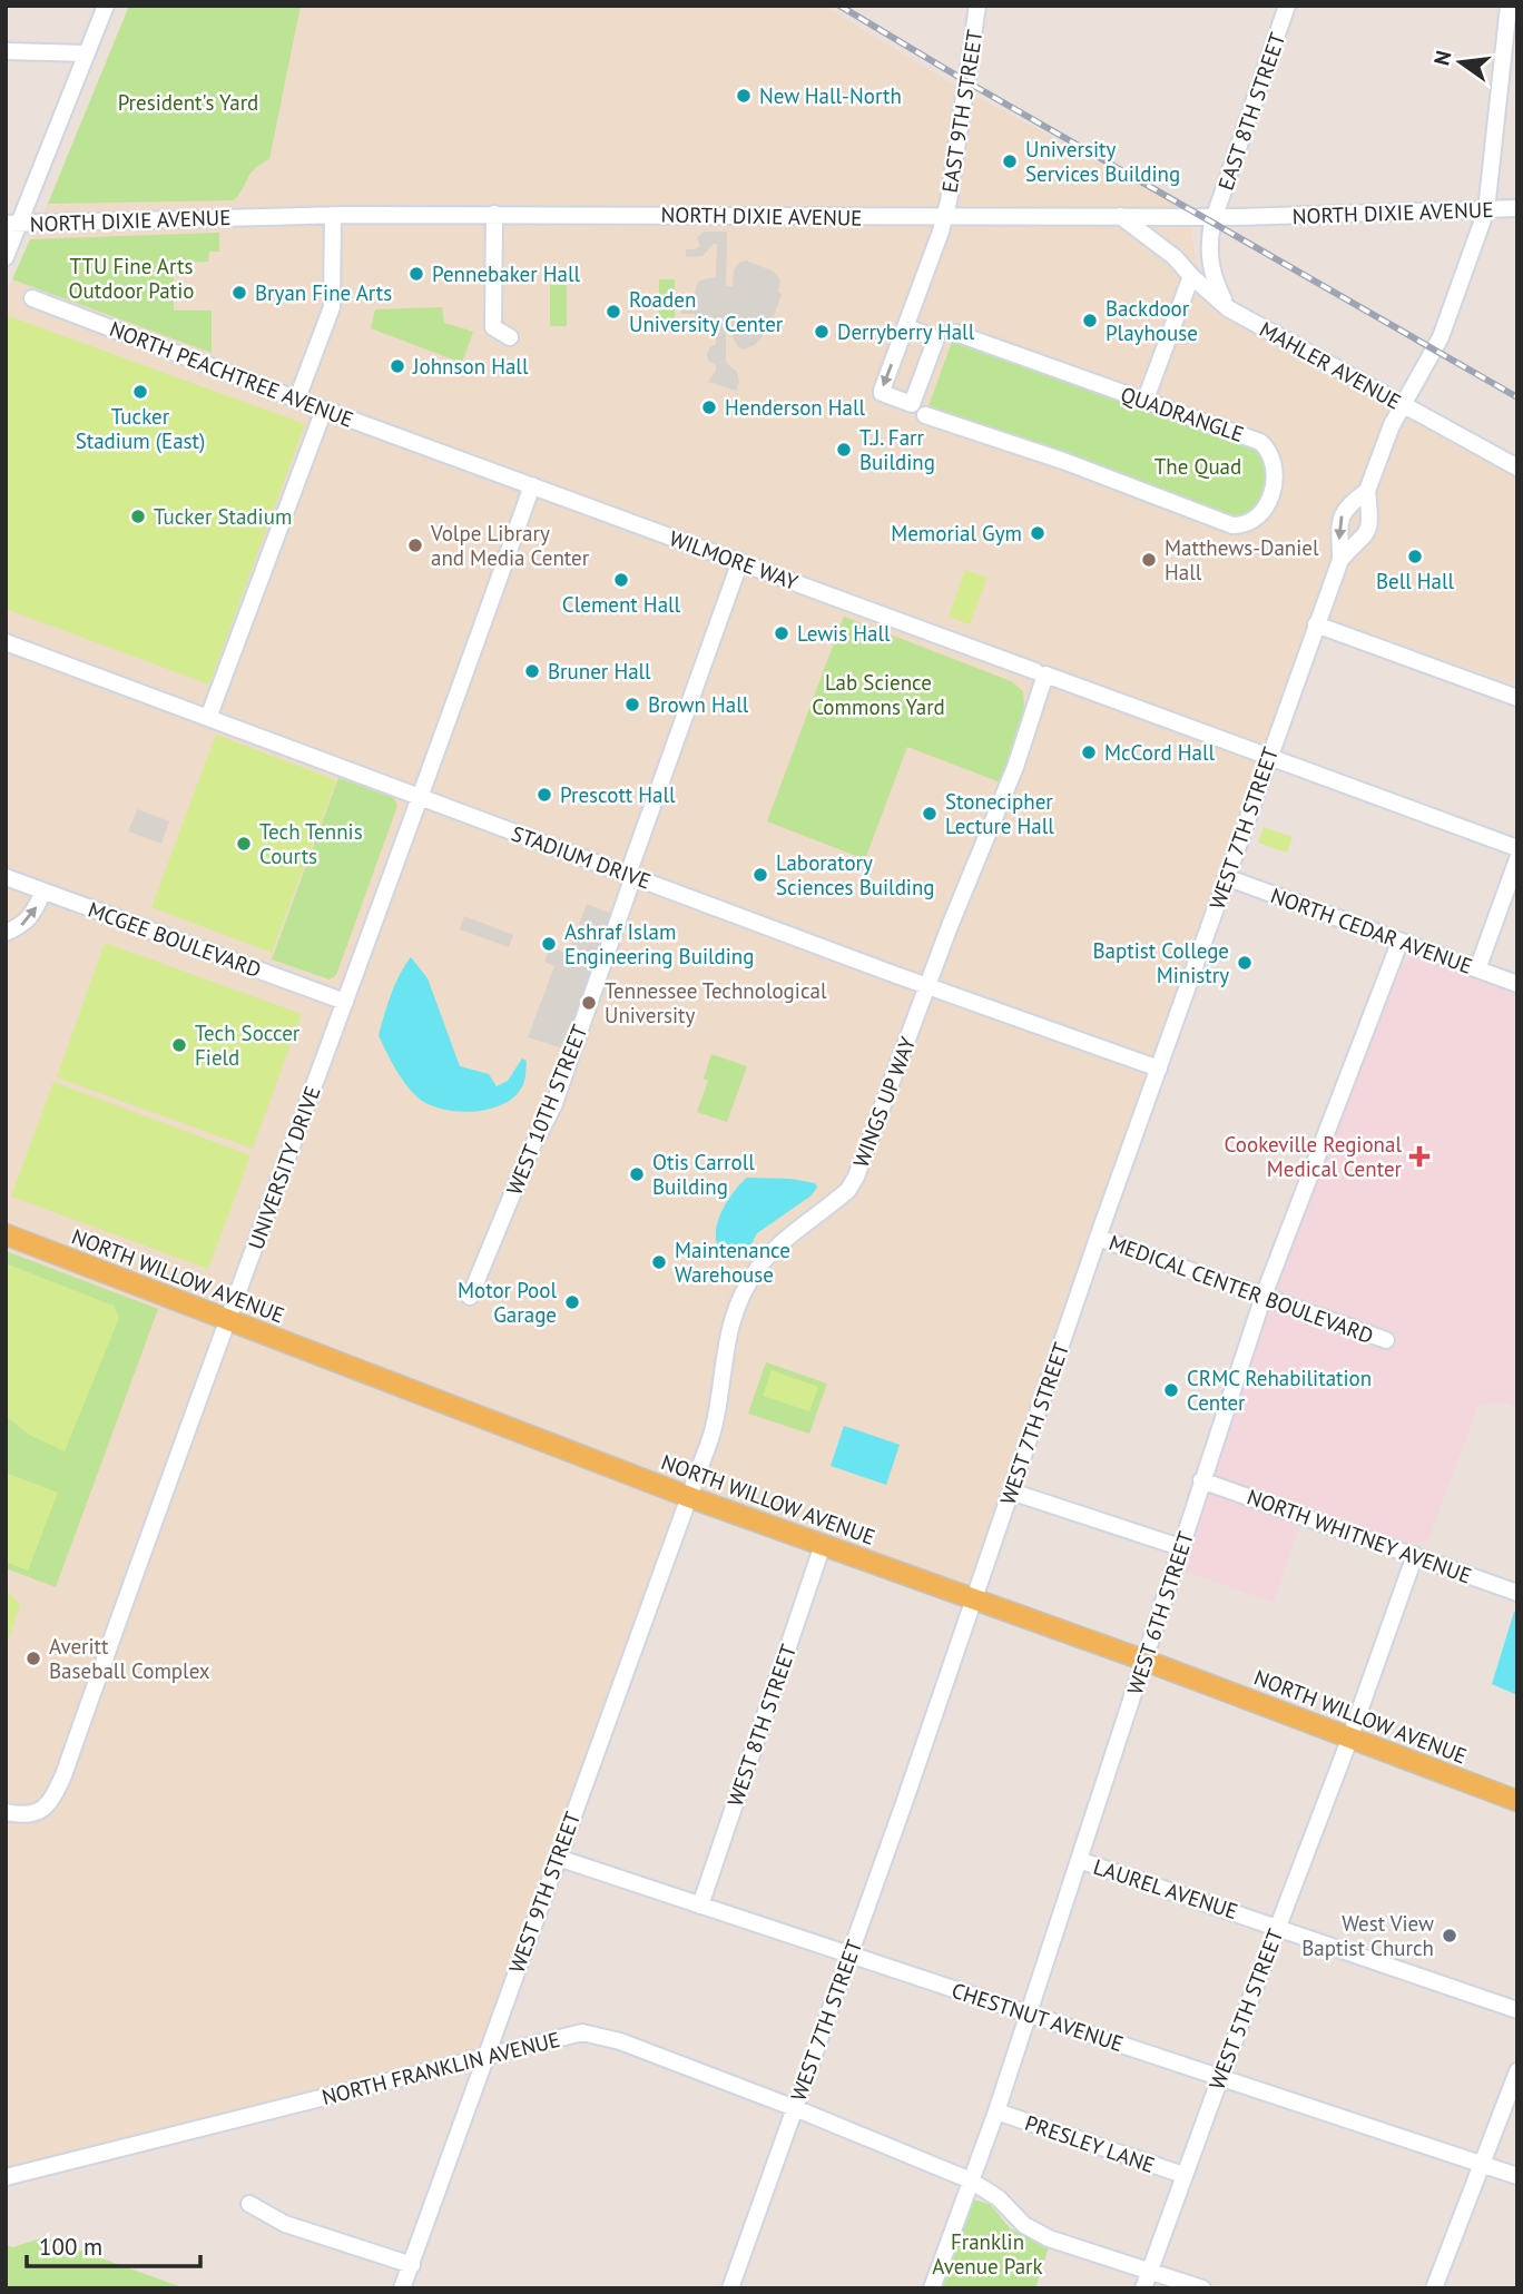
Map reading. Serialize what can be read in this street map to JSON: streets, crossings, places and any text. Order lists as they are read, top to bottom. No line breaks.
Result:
{"streets":{"main road":["NORTH WILLOW AVENUE"],"street":["EAST 9TH STREET","EAST 8TH STREET","NORTH DIXIE AVENUE","MAHLER AVENUE","NORTH PEACHTREE AVENUE","QUADRANGLE","WILMORE WAY","WEST 7TH STREET","STADIUM DRIVE","NORTH CEDAR AVENUE","MCGEE BOULEVARD","WINGS UP WAY","WEST 10TH STREET","UNIVERSITY DRIVE","MEDICAL CENTER BOULEVARD","NORTH WHITNEY AVENUE","WEST 6TH STREET","WEST 8TH STREET","LAUREL AVENUE","WEST 9TH STREET","WEST 5TH STREET","CHESTNUT AVENUE","NORTH FRANKLIN AVENUE","PRESLEY LANE"]},"crossings":[["EAST 9TH STREET","NORTH DIXIE AVENUE"],["EAST 8TH STREET","NORTH DIXIE AVENUE"],["NORTH DIXIE AVENUE","MAHLER AVENUE"],["NORTH DIXIE AVENUE","WEST 7TH STREET"],["MAHLER AVENUE","WEST 7TH STREET"],["NORTH PEACHTREE AVENUE","WILMORE WAY"],["WILMORE WAY","WINGS UP WAY"],["WILMORE WAY","WEST 10TH STREET"],["WILMORE WAY","UNIVERSITY DRIVE"],["WEST 7TH STREET","STADIUM DRIVE"],["WEST 7TH STREET","NORTH CEDAR AVENUE"],["WEST 7TH STREET","NORTH WILLOW AVENUE"],["WEST 7TH STREET","MEDICAL CENTER BOULEVARD"],["WEST 7TH STREET","CHESTNUT AVENUE"],["WEST 7TH STREET","NORTH FRANKLIN AVENUE"],["STADIUM DRIVE","WINGS UP WAY"],["STADIUM DRIVE","WEST 10TH STREET"],["STADIUM DRIVE","UNIVERSITY DRIVE"],["NORTH CEDAR AVENUE","WEST 6TH STREET"],["MCGEE BOULEVARD","UNIVERSITY DRIVE"],["WINGS UP WAY","NORTH WILLOW AVENUE"],["WINGS UP WAY","WEST 9TH STREET"],["UNIVERSITY DRIVE","NORTH WILLOW AVENUE"],["NORTH WILLOW AVENUE","WEST 6TH STREET"],["NORTH WILLOW AVENUE","WEST 8TH STREET"],["NORTH WILLOW AVENUE","WEST 9TH STREET"],["NORTH WILLOW AVENUE","WEST 5TH STREET"],["MEDICAL CENTER BOULEVARD","WEST 6TH STREET"],["NORTH WHITNEY AVENUE","WEST 6TH STREET"],["NORTH WHITNEY AVENUE","WEST 5TH STREET"],["WEST 6TH STREET","LAUREL AVENUE"],["WEST 6TH STREET","CHESTNUT AVENUE"],["WEST 6TH STREET","NORTH FRANKLIN AVENUE"],["WEST 6TH STREET","PRESLEY LANE"],["WEST 8TH STREET","CHESTNUT AVENUE"],["LAUREL AVENUE","WEST 5TH STREET"],["WEST 9TH STREET","CHESTNUT AVENUE"],["WEST 9TH STREET","NORTH FRANKLIN AVENUE"],["WEST 5TH STREET","CHESTNUT AVENUE"],["WEST 5TH STREET","NORTH FRANKLIN AVENUE"],["WEST 5TH STREET","PRESLEY LANE"]],"parks":["President's Yard","TTU Fine Arts Outdoor Patio","The Quad","Lab Science Commons Yard","Franklin Avenue Park"],"places":{"other":["New Hall-North","University Services Building","Pennebaker Hall","Bryan Fine Arts","Roaden University Center","Backdoor Playhouse","Derryberry Hall","Johnson Hall","Tucker Stadium (East)","Henderson Hall","T.J. Farr Building","Tucker Stadium","Memorial Gym","Volpe Library and Media Center","Bell Hall","Matthews-Daniel Hall","Clement Hall","Lewis Hall","Bruner Hall","Brown Hall","McCord Hall","Prescott Hall","Stonecipher Lecture Hall","Tech Tennis Courts","Laboratory Sciences Building","Ashraf Islam Engineering Building","Baptist College Ministry","Tennessee Technological University","Tech Soccer Field","Otis Carroll Building","Maintenance Warehouse","Motor Pool Garage","CRMC Rehabilitation Center","Averitt Baseball Complex","West View Baptist Church"],"health":["Cookeville Regional Medical Center"]},"scale_bar":"100 m","north":"left"}
